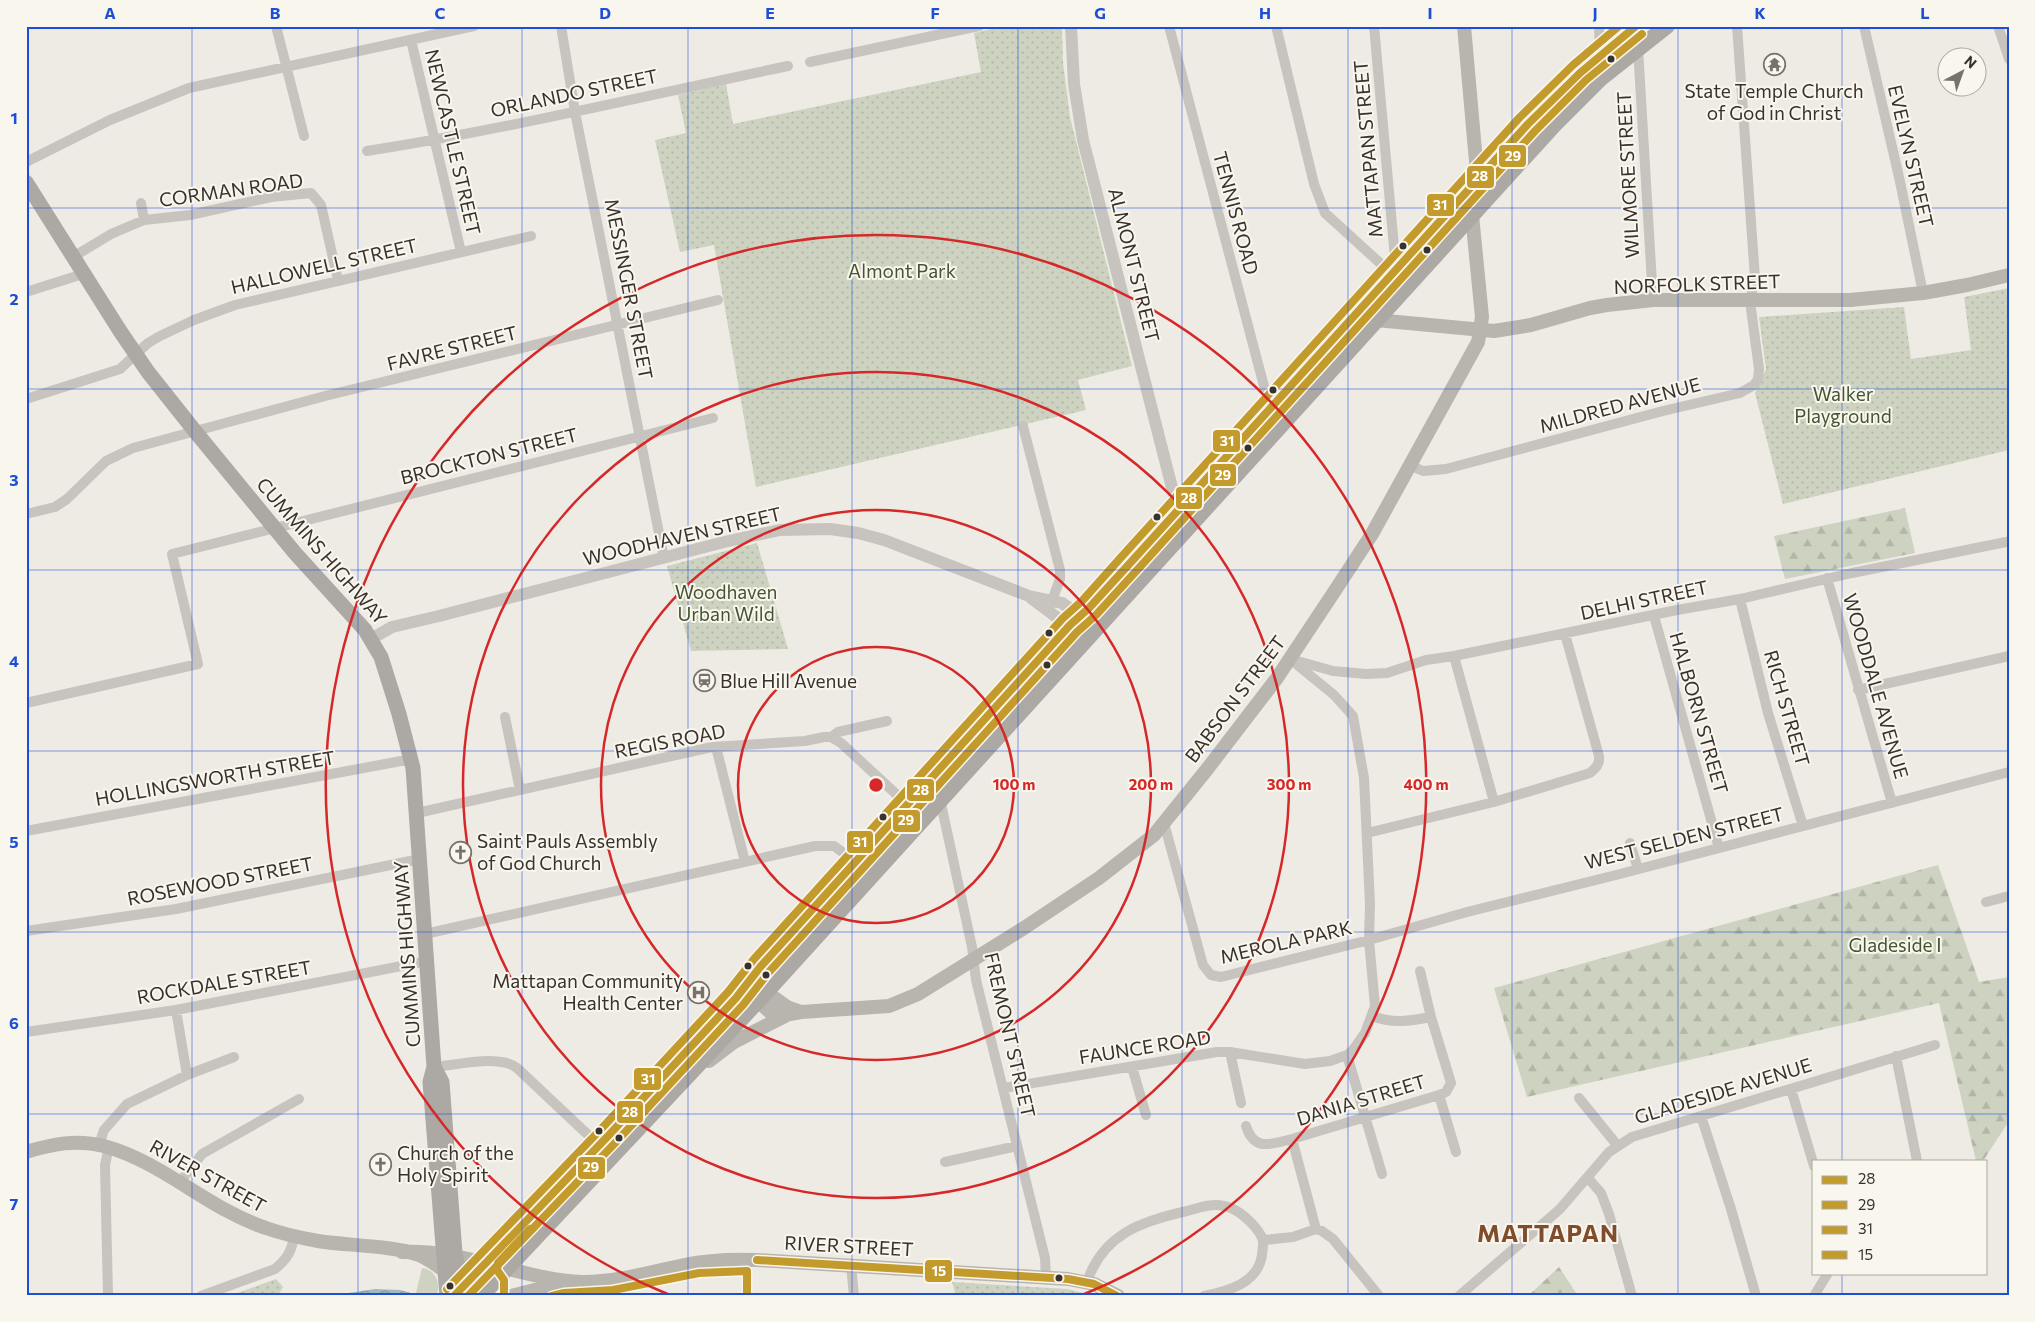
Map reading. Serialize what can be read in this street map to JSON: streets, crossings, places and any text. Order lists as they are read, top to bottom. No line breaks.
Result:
{"streets":{"main road":["NORFOLK STREET","CUMMINS HIGHWAY","BABSON STREET","RIVER STREET"],"street":["ORLANDO STREET","NEWCASTLE STREET","MATTAPAN STREET","EVELYN STREET","WILMORE STREET","CORMAN ROAD","TENNIS ROAD","ALMONT STREET","HALLOWELL STREET","MESSINGER STREET","FAVRE STREET","MILDRED AVENUE","BROCKTON STREET","WOODHAVEN STREET","DELHI STREET","WOODDALE AVENUE","RICH STREET","HALBORN STREET","REGIS ROAD","HOLLINGSWORTH STREET","WEST SELDEN STREET","ROSEWOOD STREET","MEROLA PARK","ROCKDALE STREET","FREMONT STREET","FAUNCE ROAD","GLADESIDE AVENUE","DANIA STREET"]},"crossings":[["ORLANDO STREET","NEWCASTLE STREET"],["ORLANDO STREET","MESSINGER STREET"],["NEWCASTLE STREET","HALLOWELL STREET"],["EVELYN STREET","NORFOLK STREET"],["WILMORE STREET","NORFOLK STREET"],["CORMAN ROAD","HALLOWELL STREET"],["CORMAN ROAD","CUMMINS HIGHWAY"],["HALLOWELL STREET","CUMMINS HIGHWAY"],["NORFOLK STREET","MILDRED AVENUE"],["NORFOLK STREET","BABSON STREET"],["MESSINGER STREET","FAVRE STREET"],["MESSINGER STREET","BROCKTON STREET"],["MESSINGER STREET","WOODHAVEN STREET"],["FAVRE STREET","CUMMINS HIGHWAY"],["MILDRED AVENUE","BABSON STREET"],["BROCKTON STREET","CUMMINS HIGHWAY"],["WOODHAVEN STREET","CUMMINS HIGHWAY"],["CUMMINS HIGHWAY","REGIS ROAD"],["CUMMINS HIGHWAY","HOLLINGSWORTH STREET"],["CUMMINS HIGHWAY","ROSEWOOD STREET"],["CUMMINS HIGHWAY","ROCKDALE STREET"],["CUMMINS HIGHWAY","RIVER STREET"],["DELHI STREET","WOODDALE AVENUE"],["DELHI STREET","BABSON STREET"],["DELHI STREET","RICH STREET"],["DELHI STREET","HALBORN STREET"],["WOODDALE AVENUE","WEST SELDEN STREET"],["BABSON STREET","MEROLA PARK"],["BABSON STREET","FREMONT STREET"],["RICH STREET","WEST SELDEN STREET"],["HALBORN STREET","WEST SELDEN STREET"],["WEST SELDEN STREET","MEROLA PARK"],["FREMONT STREET","FAUNCE ROAD"],["FREMONT STREET","RIVER STREET"]],"districts":["MATTAPAN"],"parks":["Almont Park","Walker Playground","Woodhaven Urban Wild","Gladeside I"],"places":{"temple":["State Temple Church of God in Christ"],"station":["Blue Hill Avenue"],"church":["Saint Pauls Assembly of God Church","Church of the Holy Spirit"],"hospital":["Mattapan Community Health Center"]},"lines":["transit line 28","transit line 31","transit line 29","transit line 15"],"legend":["28","29","31","15"],"north":"top right","grid":{"columns":["A","B","C","D","E","F","G","H","I","J","K","L"],"rows":["1","2","3","4","5","6","7"]},"rings":["100 m","200 m","300 m","400 m"]}
